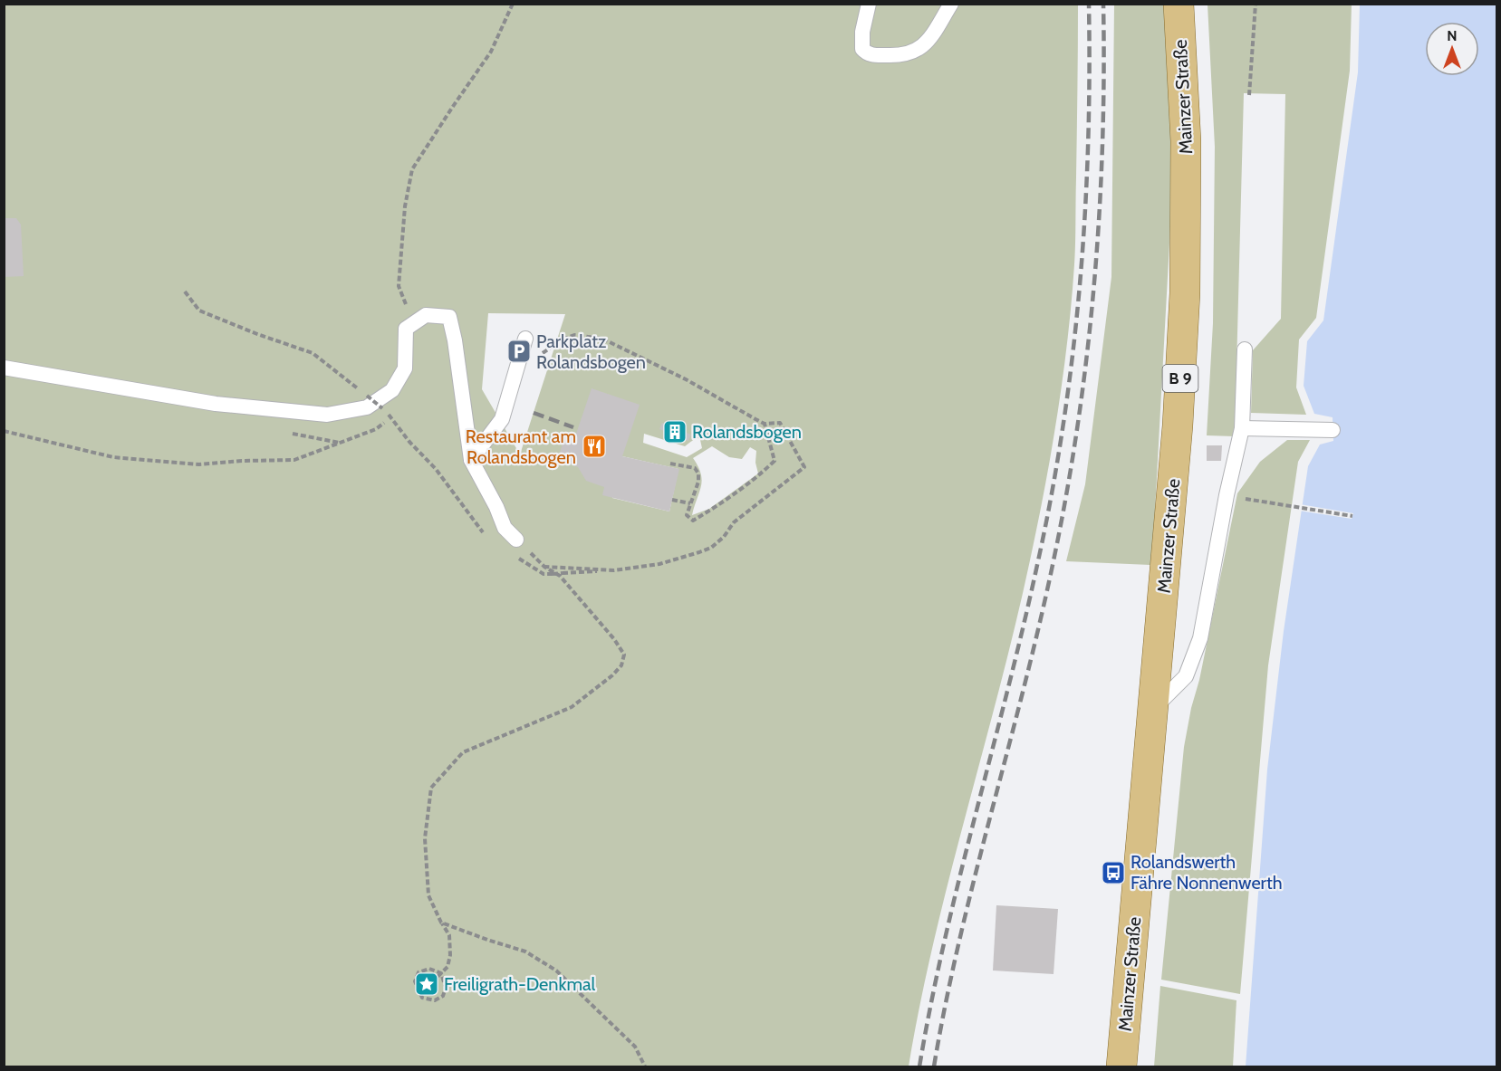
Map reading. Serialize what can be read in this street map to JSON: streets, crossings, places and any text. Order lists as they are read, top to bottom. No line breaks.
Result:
{"streets":{"main road":["Mainzer Straße","B 9"]},"places":{"parking":["Parkplatz Rolandsbogen"],"building":["Rolandsbogen"],"restaurant":["Restaurant am Rolandsbogen"],"bus stop":["Rolandswerth Fähre Nonnenwerth"],"place":["Freiligrath-Denkmal"]},"north":"top"}
